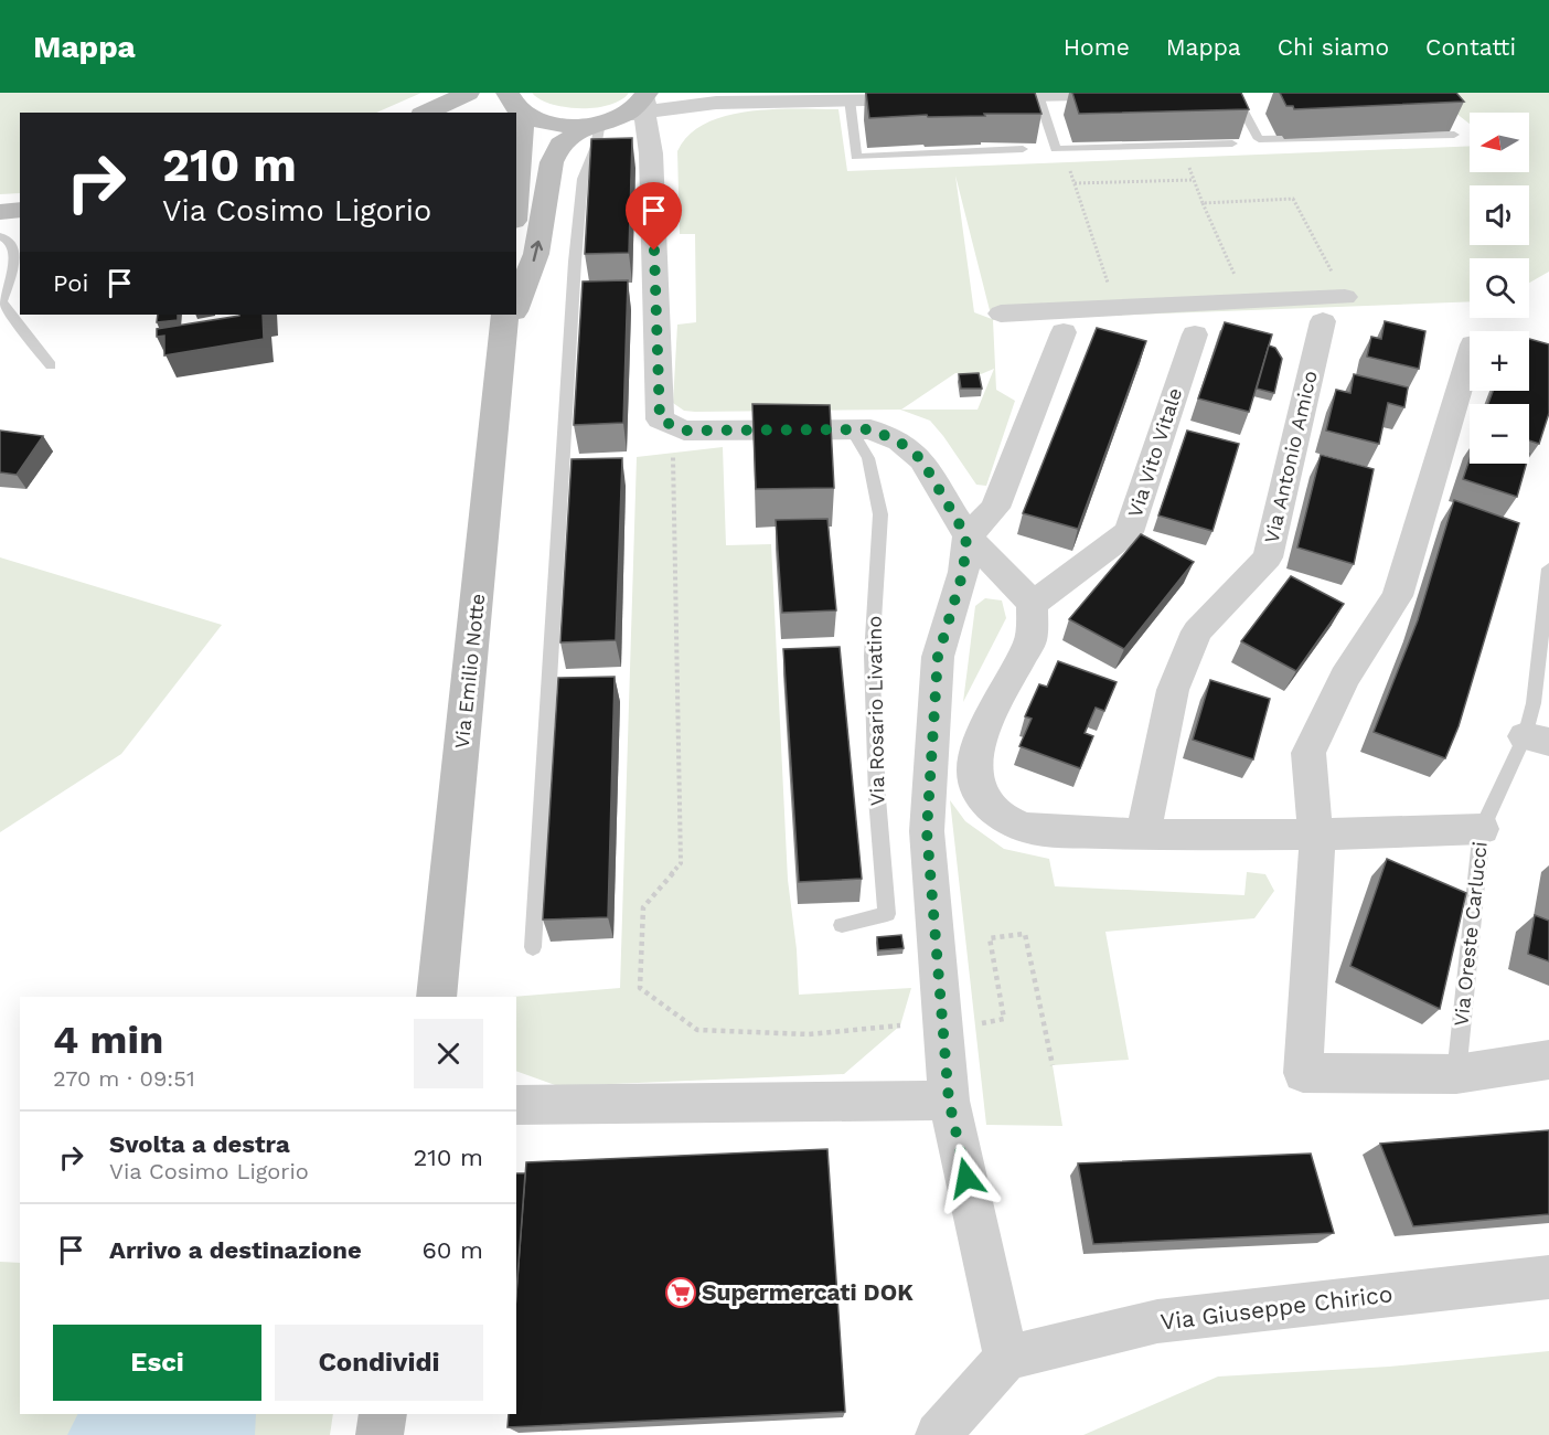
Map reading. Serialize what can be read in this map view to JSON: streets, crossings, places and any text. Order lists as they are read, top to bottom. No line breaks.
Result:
{"streets":{"street":["Via Vito Vitale","Via Antonio Amico","Via Emilio Notte","Via Giuseppe Chirico"],"lane":["Via Rosario Livatino","Via Oreste Carlucci"]},"places":{"supermarket":["Supermercati DOK"]},"north":"left","page":{"header":"Mappa","nav":["Home","Mappa","Chi siamo","Contatti"],"map_buttons":["+","−"],"turn":["210 m","Via Cosimo Ligorio"],"then":"Poi","heading":["4 min","270 m · 09:51"],"list":[{"name":"Svolta a destra","note":"Via Cosimo Ligorio","value":"210 m"},{"name":"Arrivo a destinazione","value":"60 m"}],"buttons":["Esci","Condividi"]}}
